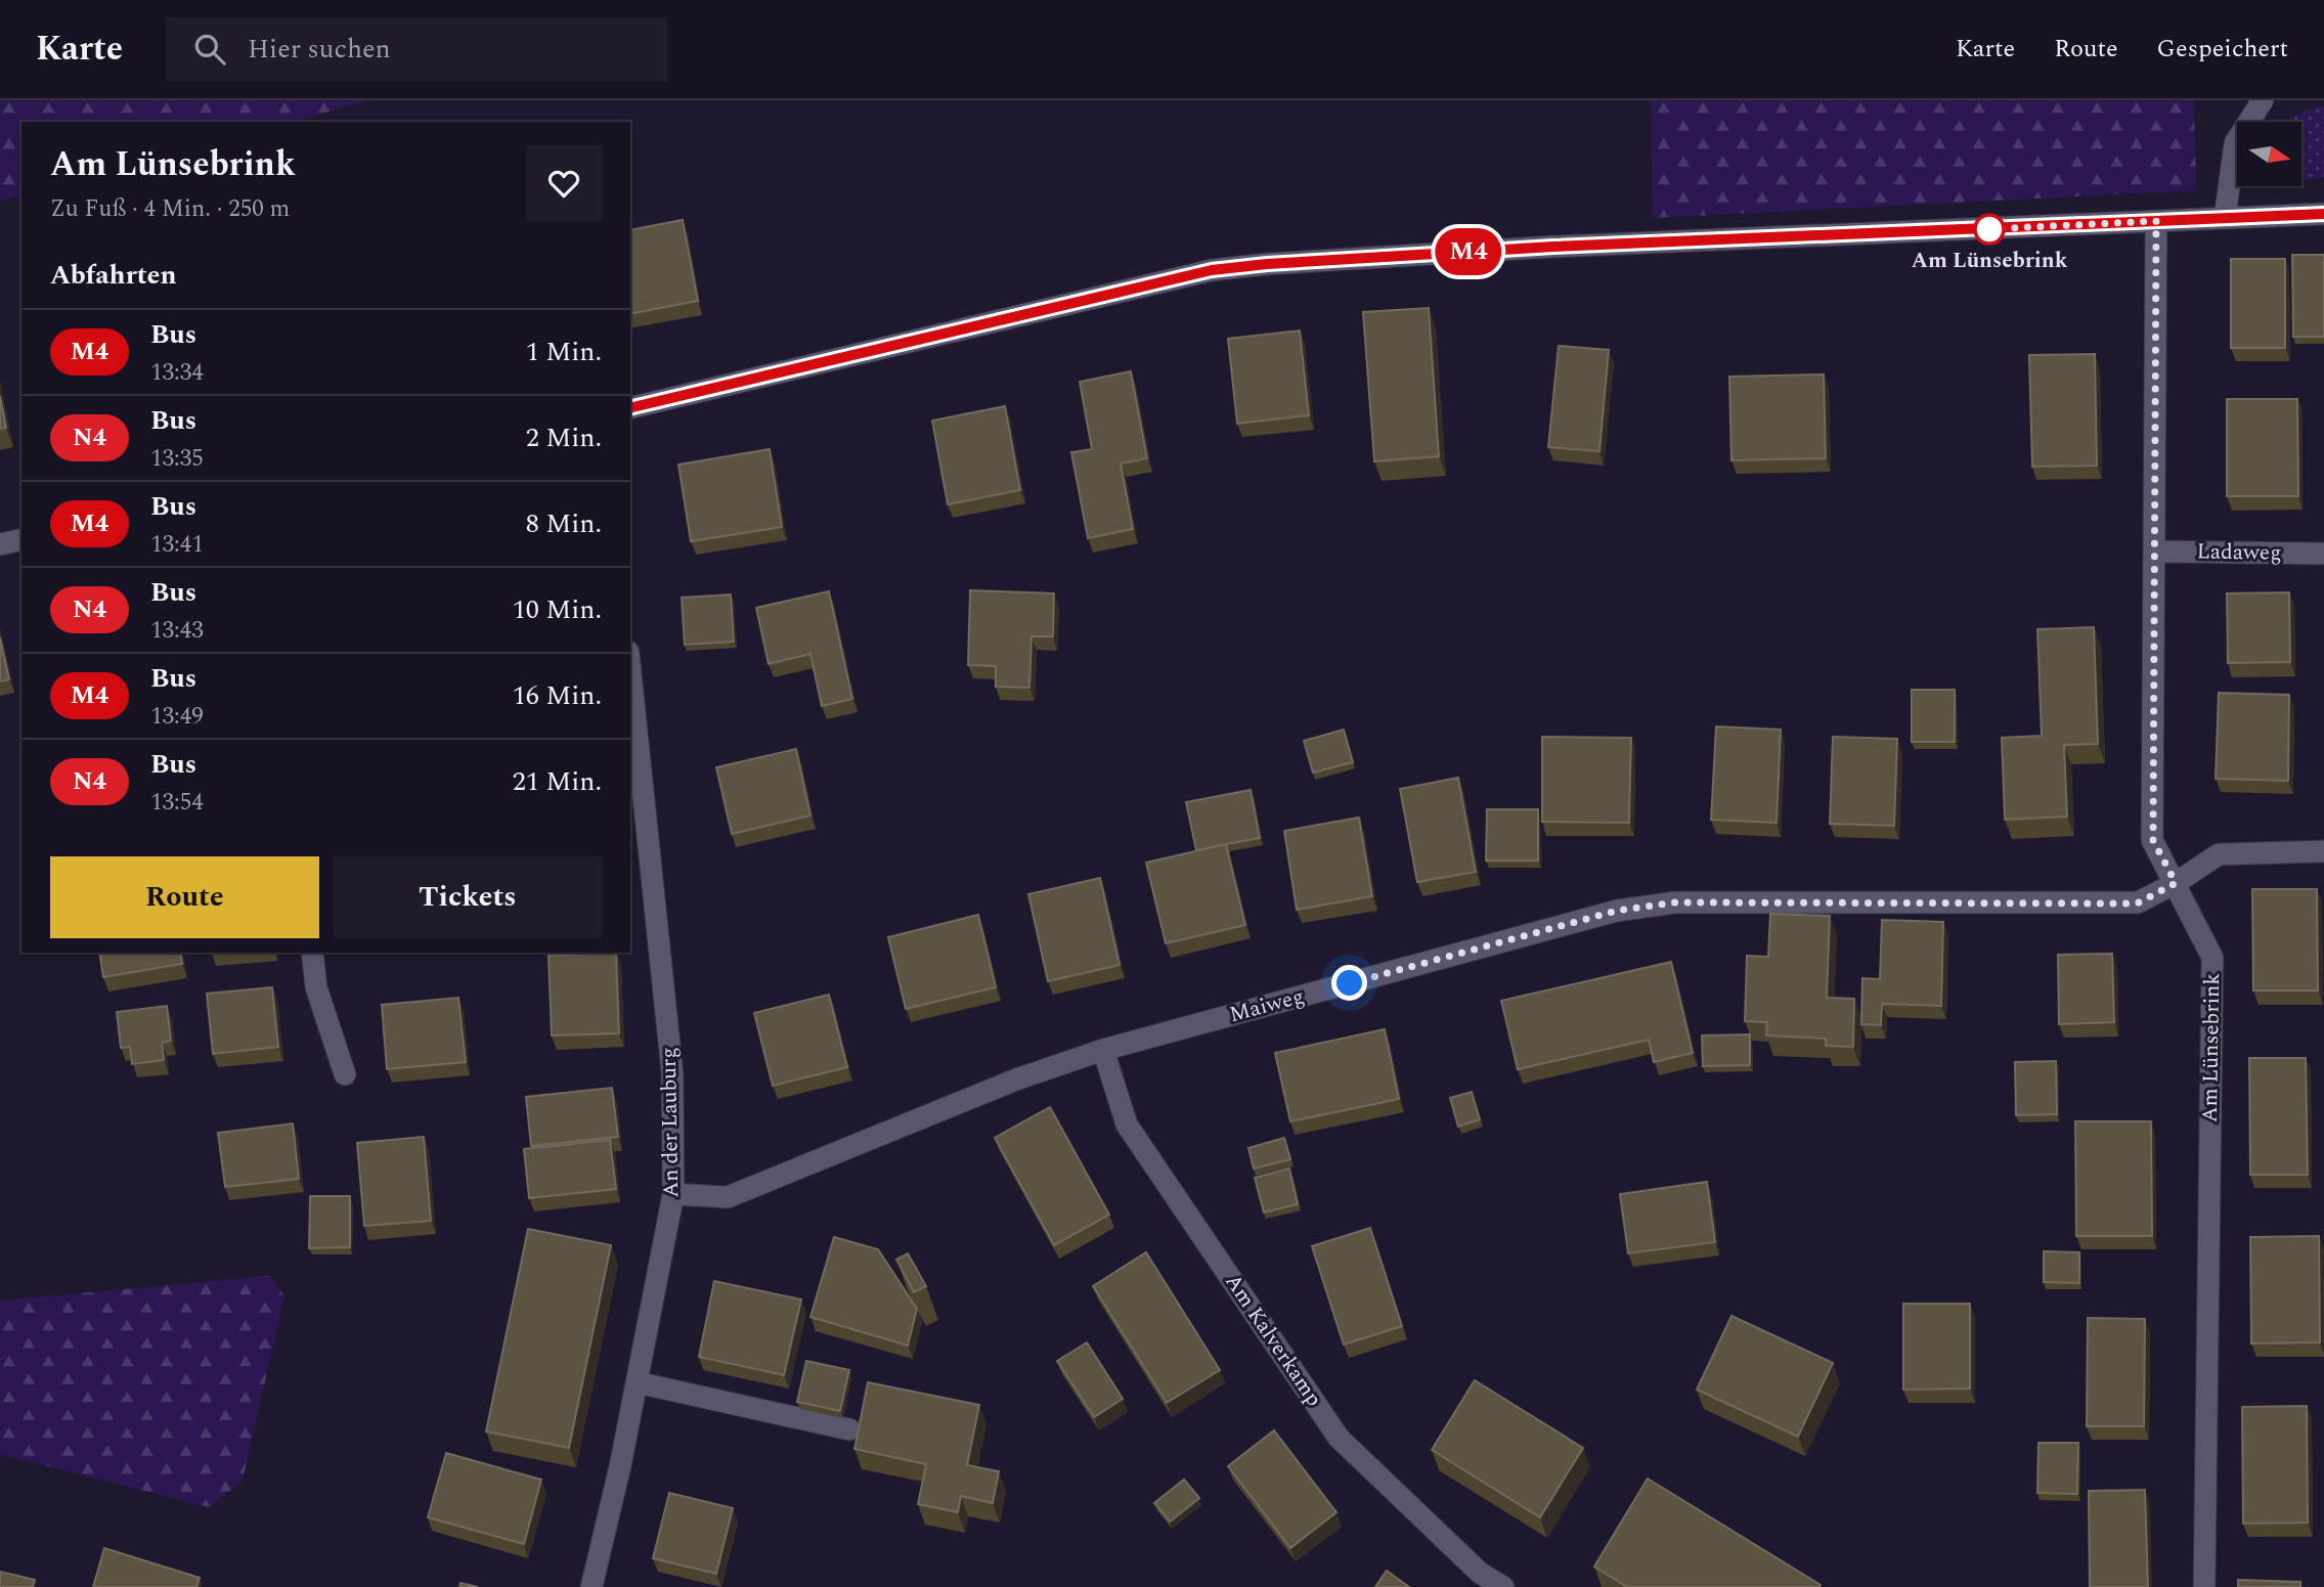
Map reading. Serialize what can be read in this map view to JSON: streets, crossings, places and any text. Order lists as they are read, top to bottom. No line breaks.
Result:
{"streets":{"street":["Ladaweg","Maiweg","Am Lünsebrink","An der Lauburg","Am Kalverkamp"]},"crossings":[["Ladaweg","Am Lünsebrink"],["Maiweg","Am Lünsebrink"],["Maiweg","An der Lauburg"],["Maiweg","Am Kalverkamp"]],"places":["Am Lünsebrink"],"lines":["bus line M4"],"north":"right","page":{"header":"Karte","search":"Hier suchen","nav":["Karte","Route","Gespeichert"],"on_map":"M4","heading":[["Am Lünsebrink","Zu Fuß · 4 Min. · 250 m"],"Abfahrten"],"list":[{"mark":"M4","name":"Bus","note":"13:34","value":"1 Min."},{"mark":"N4","name":"Bus","note":"13:35","value":"2 Min."},{"mark":"M4","name":"Bus","note":"13:41","value":"8 Min."},{"mark":"N4","name":"Bus","note":"13:43","value":"10 Min."},{"mark":"M4","name":"Bus","note":"13:49","value":"16 Min."},{"mark":"N4","name":"Bus","note":"13:54","value":"21 Min."}],"buttons":["Route","Tickets"]}}
